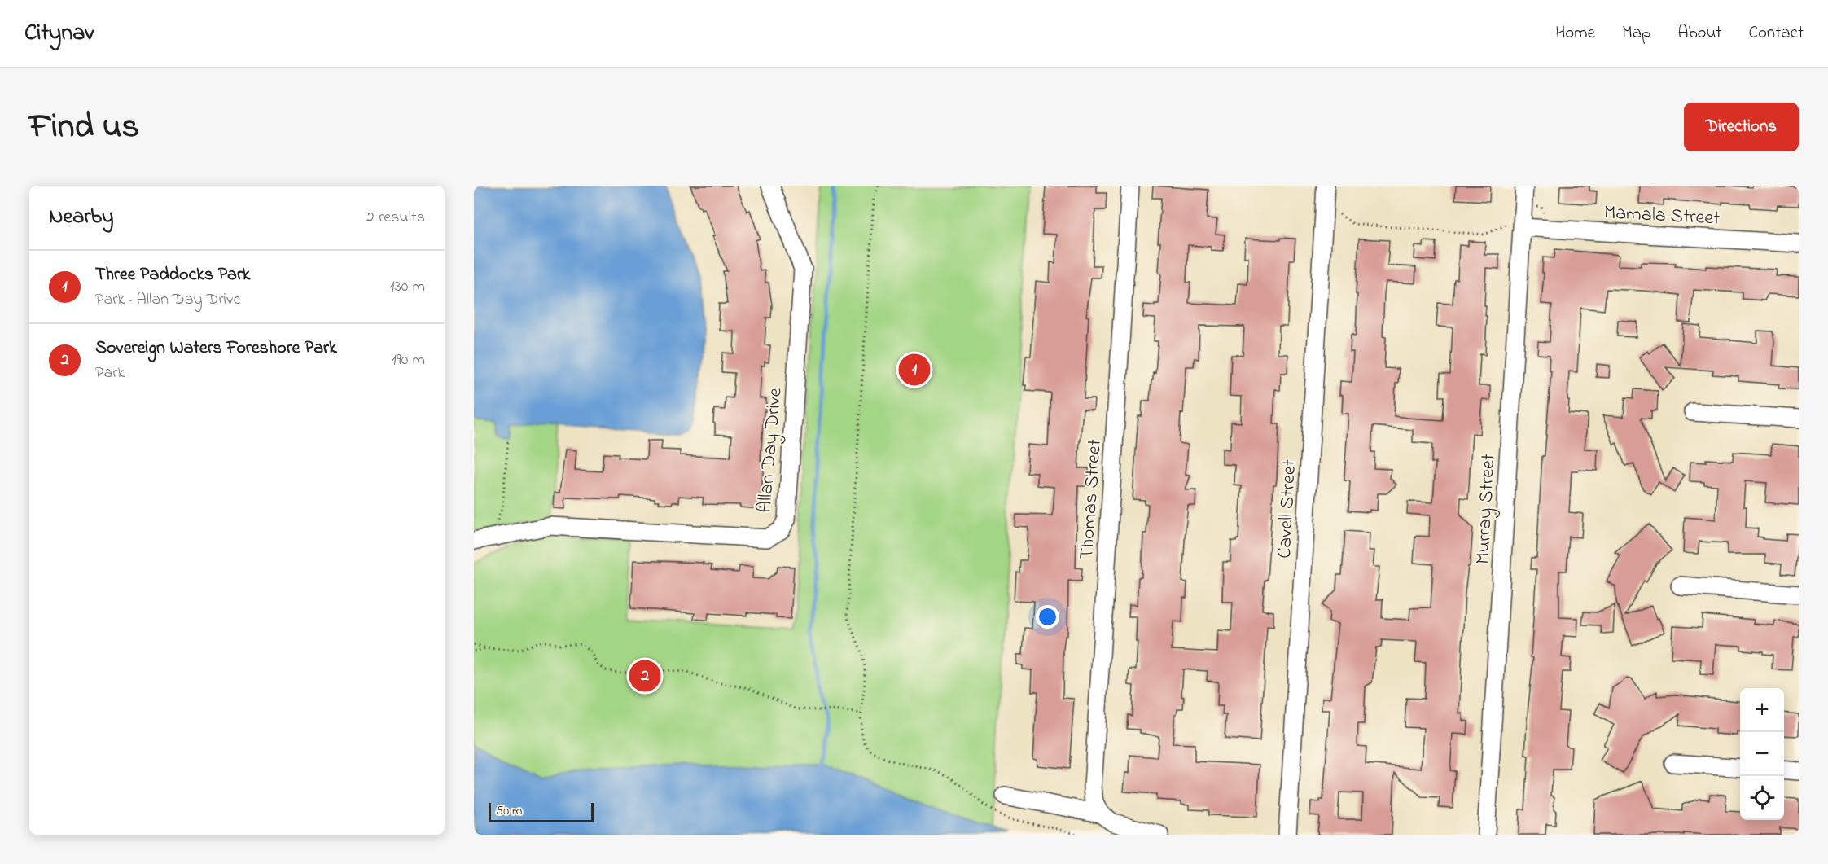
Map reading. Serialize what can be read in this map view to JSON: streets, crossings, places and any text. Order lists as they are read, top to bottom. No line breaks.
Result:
{"streets":{"street":["Mamala Street","Allan Day Drive","Thomas Street","Cavell Street","Murray Street"]},"crossings":[["Mamala Street","Murray Street"]],"scale_bar":"50 m","page":{"header":"Citynav","nav":["Home","Map","About","Contact"],"title":"Find us","buttons":"Directions","heading":["Nearby","2 results"],"list":[{"mark":"1","name":"Three Paddocks Park","note":"Park · Allan Day Drive","value":"130 m"},{"mark":"2","name":"Sovereign Waters Foreshore Park","note":"Park","value":"190 m"}],"pins":["1","2"],"map_buttons":["+","−"],"scale":"50 m"}}
